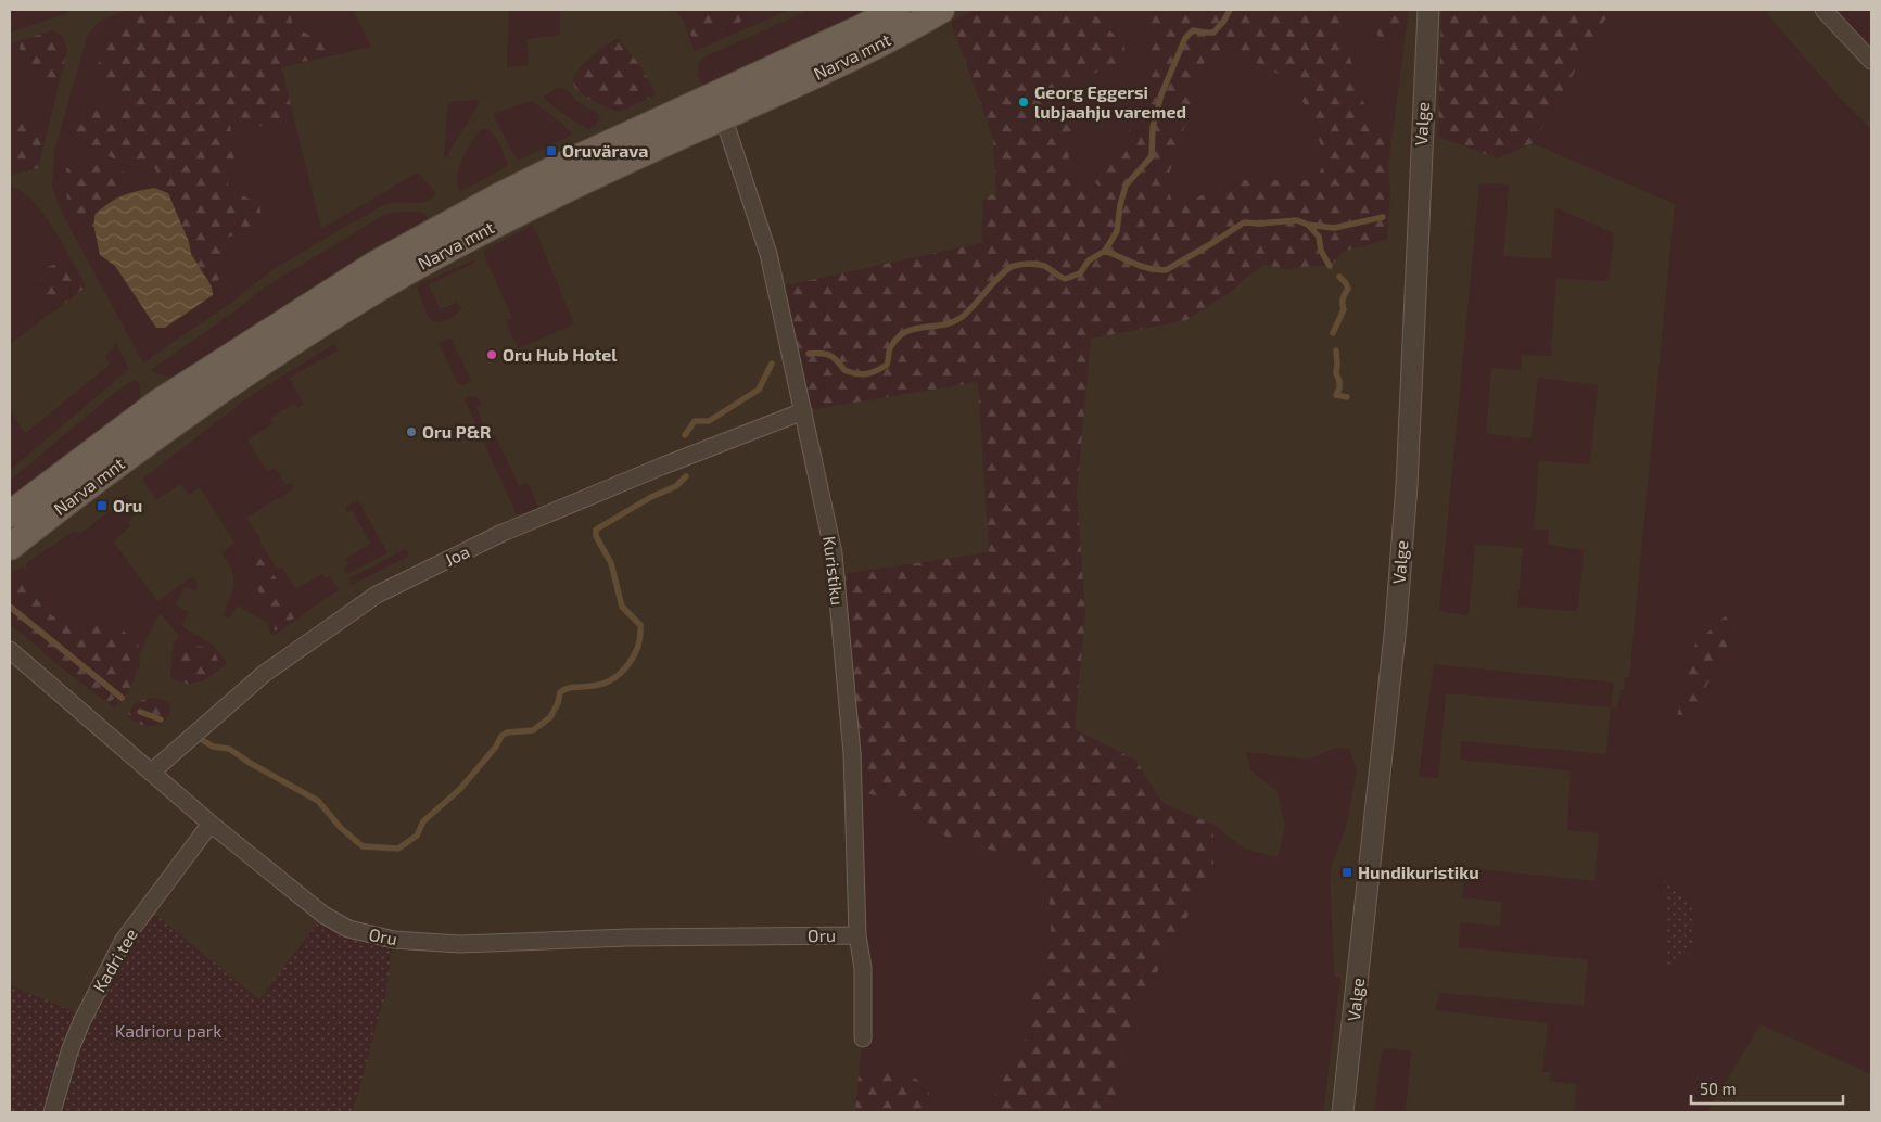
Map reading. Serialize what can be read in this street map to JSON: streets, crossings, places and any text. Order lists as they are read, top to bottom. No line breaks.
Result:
{"streets":{"main road":["Narva mnt"],"street":["Valge","Joa","Kuristiku","Oru","Kadri tee"]},"crossings":[["Narva mnt","Kuristiku"],["Joa","Kuristiku"],["Joa","Oru"],["Kuristiku","Oru"],["Oru","Kadri tee"]],"parks":["Kadrioru park"],"places":{"other":["Georg Eggersi lubjaahju varemed","Oru Hub Hotel","Oru P&R"],"transit":["Oruvärava","Oru","Hundikuristiku"]},"scale_bar":"50 m"}
